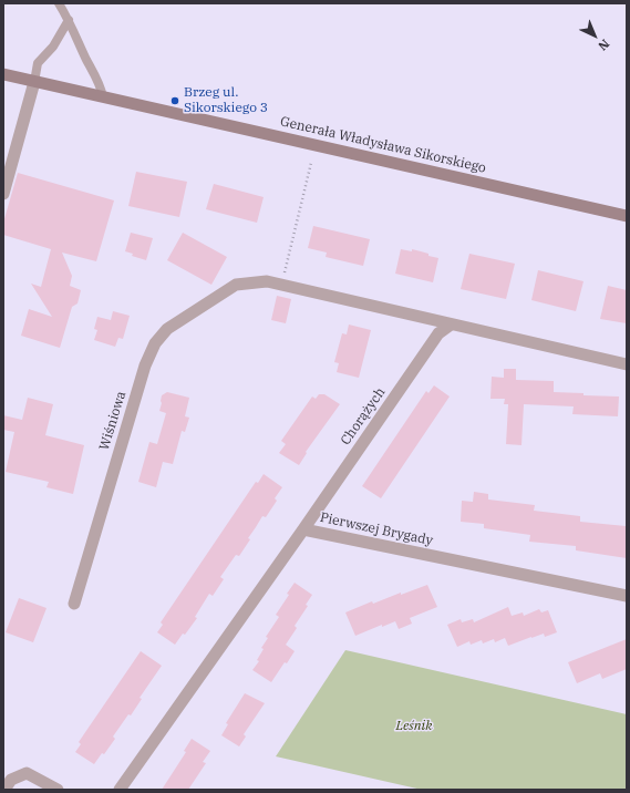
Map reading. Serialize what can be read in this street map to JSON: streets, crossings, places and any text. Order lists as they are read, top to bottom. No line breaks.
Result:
{"streets":{"main road":["Generała Władysława Sikorskiego"],"street":["Chorążych","Wiśniowa","Pierwszej Brygady"]},"crossings":[["Chorążych","Pierwszej Brygady"]],"parks":["Leśnik"],"places":["Brzeg ul. Sikorskiego 3"],"north":"bottom right"}
